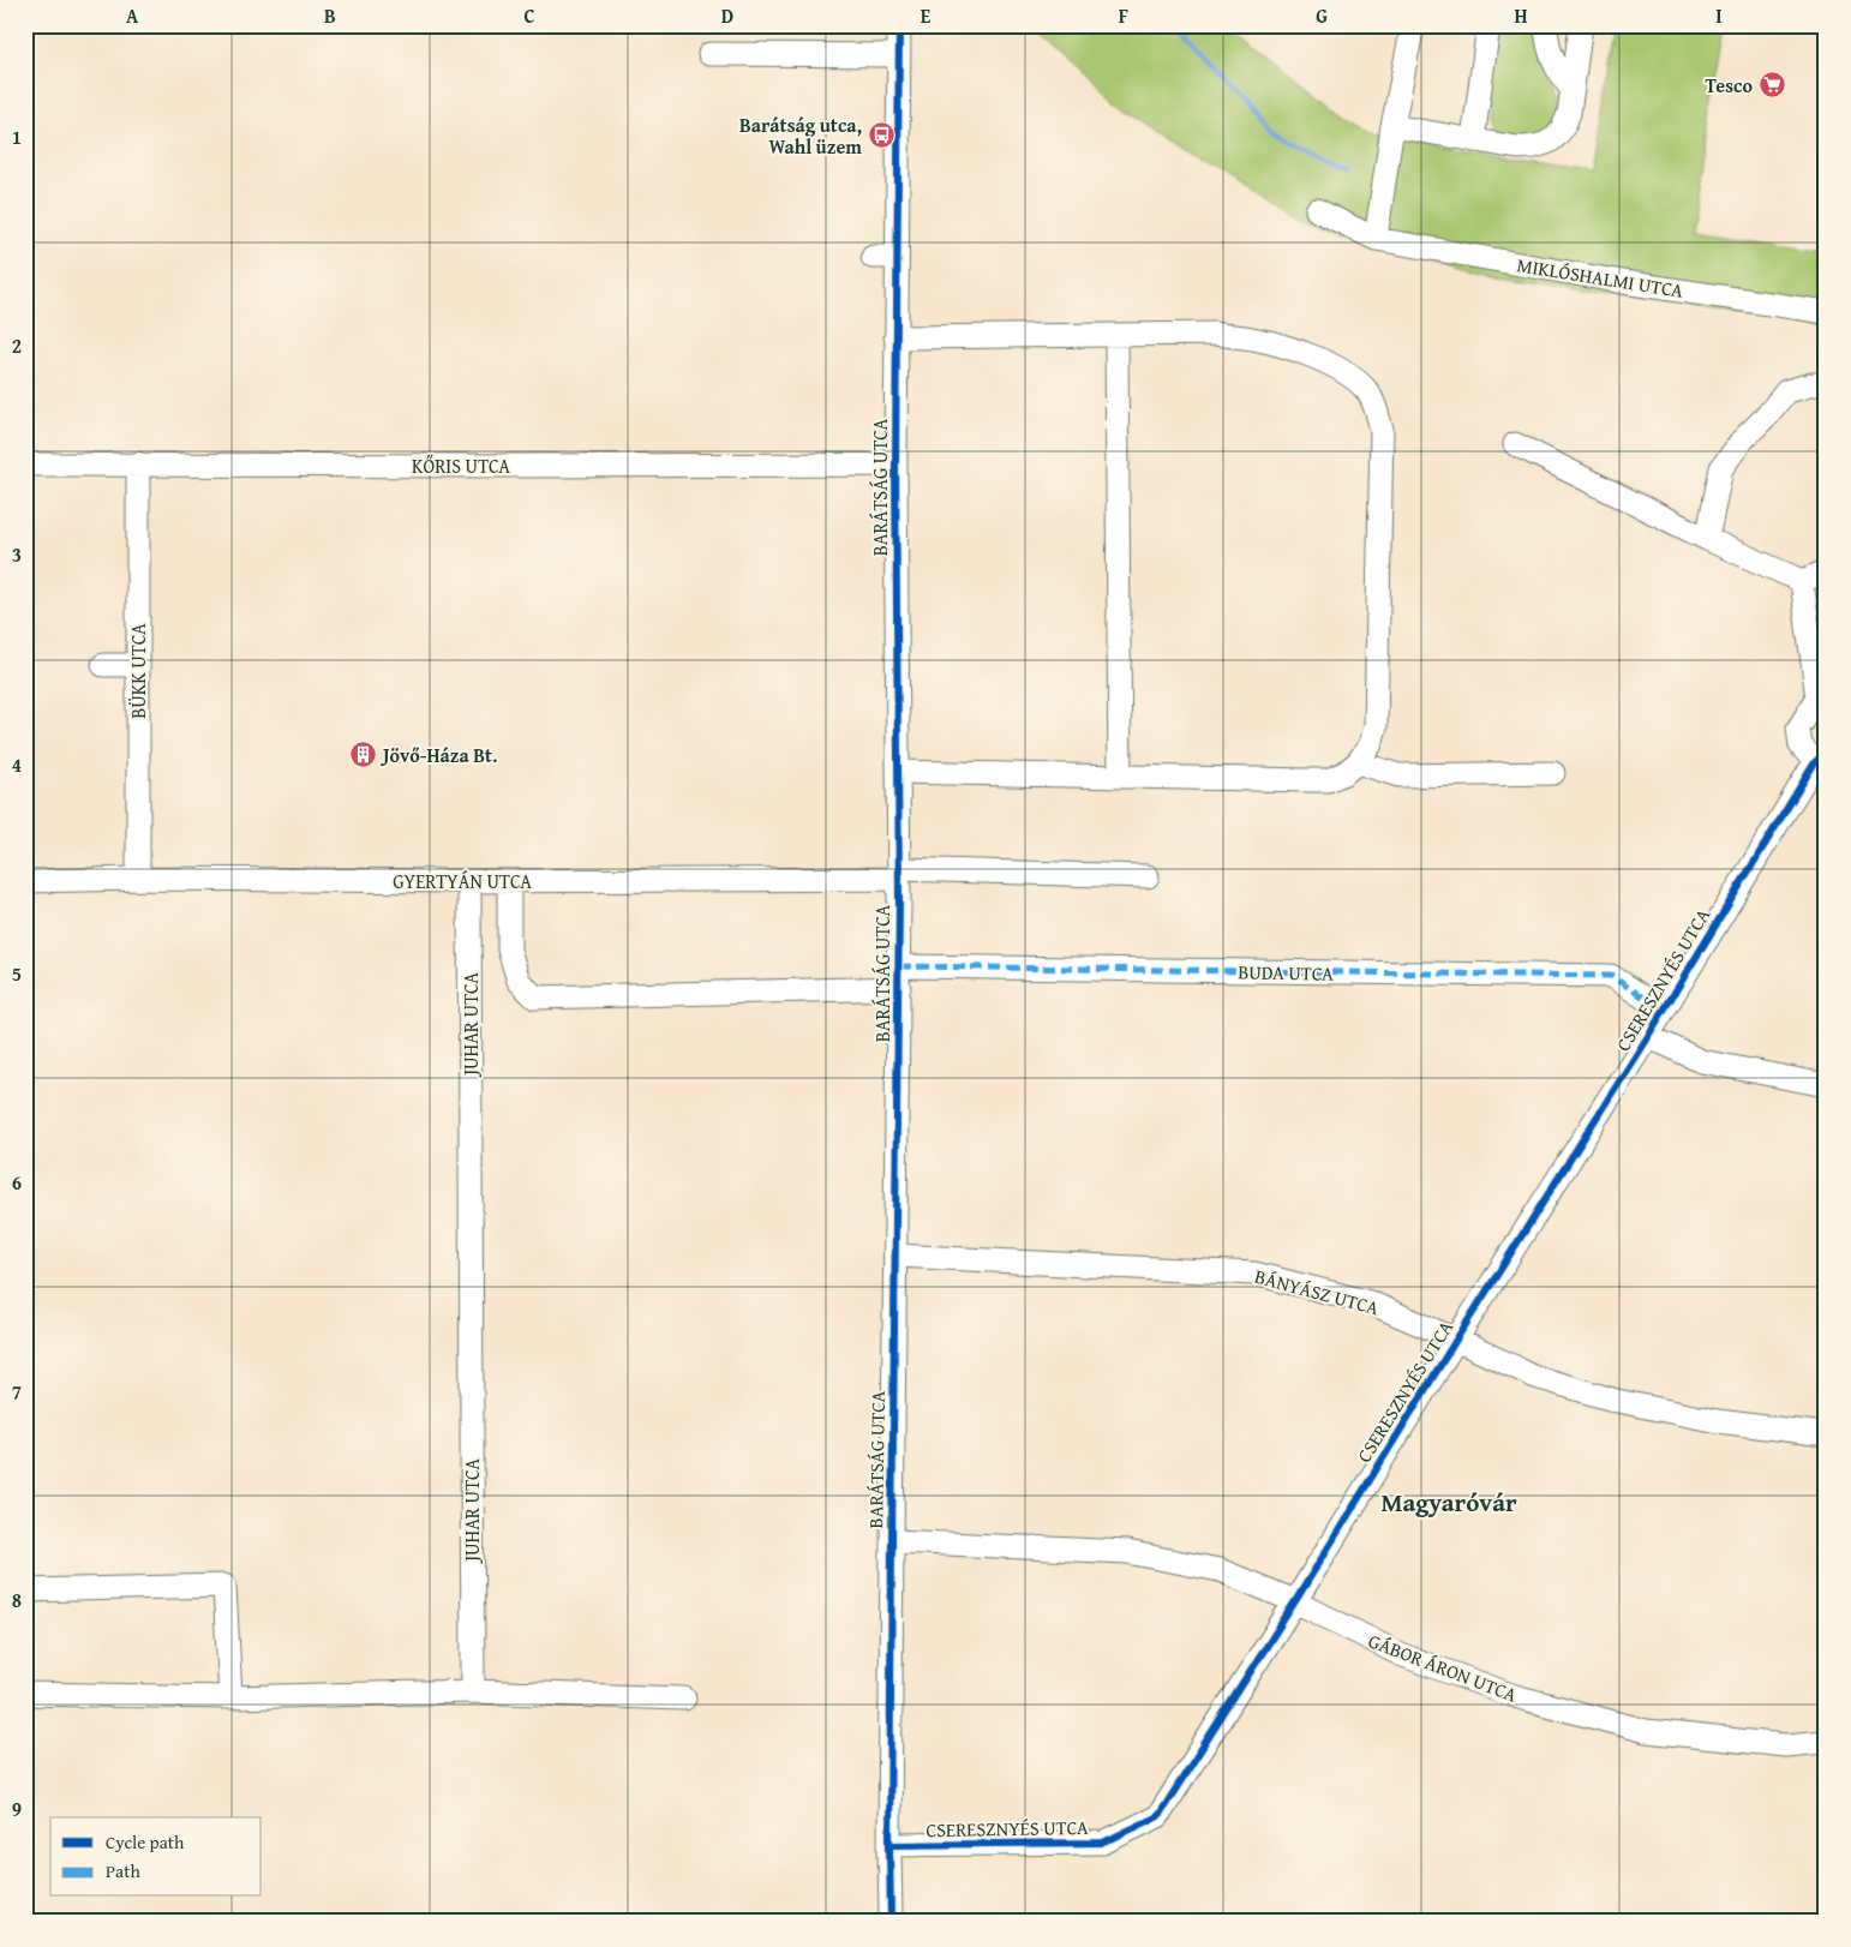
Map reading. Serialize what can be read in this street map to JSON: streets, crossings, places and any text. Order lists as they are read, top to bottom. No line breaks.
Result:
{"streets":{"street":["MIKLÓSHALMI UTCA","KŐRIS UTCA","BARÁTSÁG UTCA","BÜKK UTCA","GYERTYÁN UTCA","BUDA UTCA","CSERESZNYÉS UTCA","JUHAR UTCA","BÁNYÁSZ UTCA","GÁBOR ÁRON UTCA"]},"crossings":[["KŐRIS UTCA","BARÁTSÁG UTCA"],["KŐRIS UTCA","BÜKK UTCA"],["BARÁTSÁG UTCA","GYERTYÁN UTCA"],["BARÁTSÁG UTCA","BUDA UTCA"],["BARÁTSÁG UTCA","CSERESZNYÉS UTCA"],["BARÁTSÁG UTCA","BÁNYÁSZ UTCA"],["BARÁTSÁG UTCA","GÁBOR ÁRON UTCA"],["BÜKK UTCA","GYERTYÁN UTCA"],["GYERTYÁN UTCA","BUDA UTCA"],["GYERTYÁN UTCA","JUHAR UTCA"],["BUDA UTCA","CSERESZNYÉS UTCA"],["CSERESZNYÉS UTCA","BÁNYÁSZ UTCA"],["CSERESZNYÉS UTCA","GÁBOR ÁRON UTCA"]],"districts":["Magyaróvár"],"places":{"supermarket":["Tesco"],"bus stop":["Barátság utca, Wahl üzem"],"building":["Jövő-Háza Bt."]},"legend":["Cycle path","Path"],"grid":{"columns":["A","B","C","D","E","F","G","H","I"],"rows":["1","2","3","4","5","6","7","8","9"]}}
